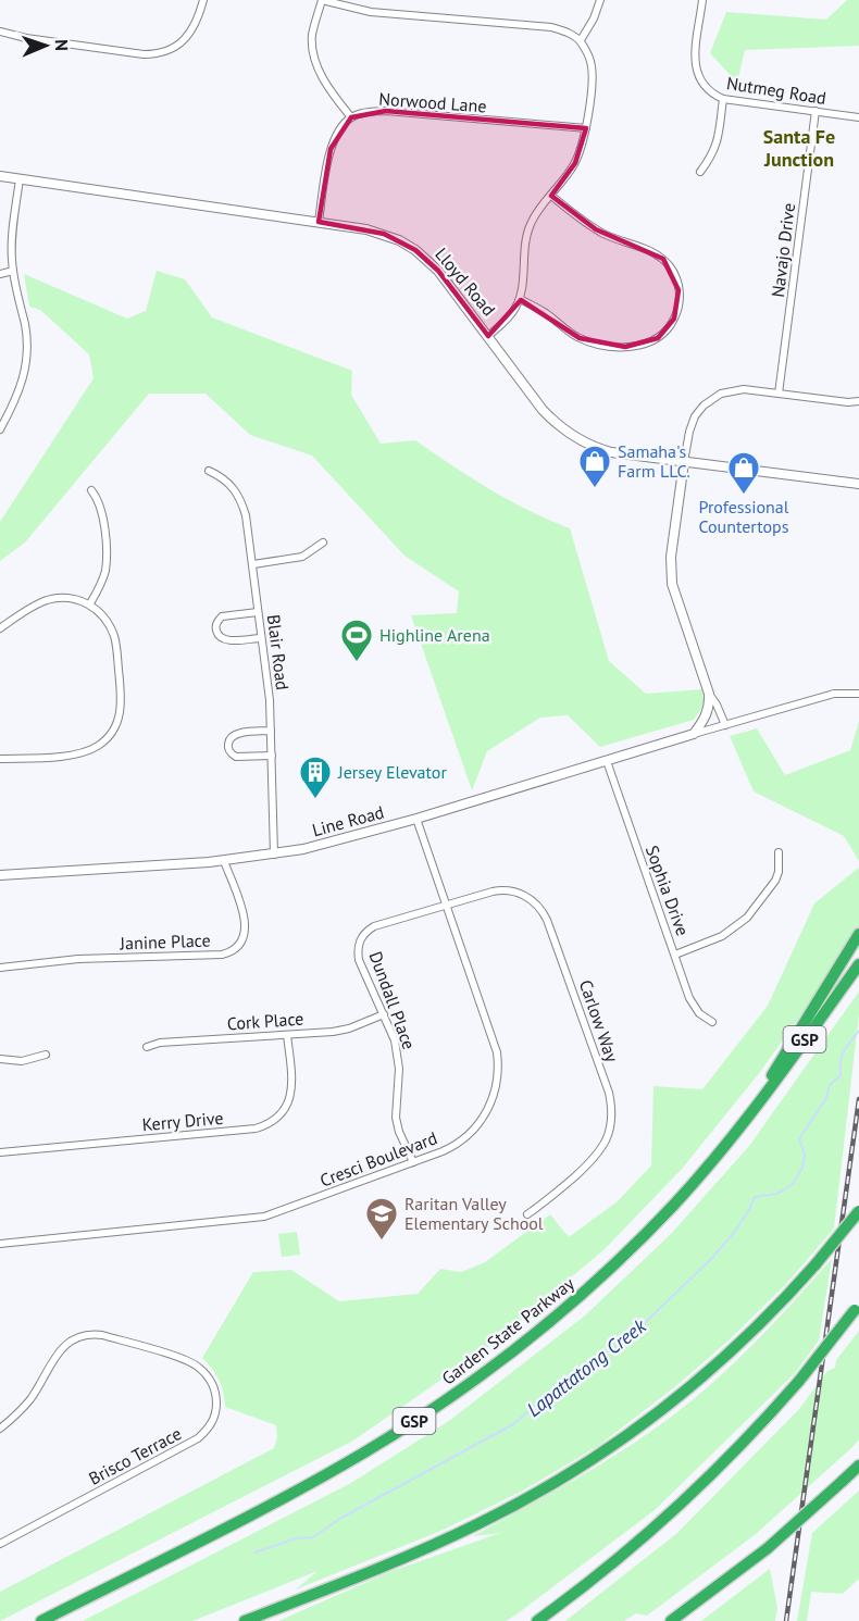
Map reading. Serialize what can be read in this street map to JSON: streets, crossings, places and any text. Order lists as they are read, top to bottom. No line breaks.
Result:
{"streets":{"highway":["GSP","Garden State Parkway"],"street":["Nutmeg Road","Norwood Lane","Navajo Drive","Lloyd Road","Blair Road","Line Road","Sophia Drive","Janine Place","Dundall Place","Cork Place","Carlow Way","Kerry Drive","Cresci Boulevard","Brisco Terrace"]},"crossings":[["Nutmeg Road","Navajo Drive"],["Blair Road","Line Road"],["Line Road","Sophia Drive"],["Line Road","Janine Place"],["Line Road","Cresci Boulevard"],["Dundall Place","Cork Place"],["Dundall Place","Carlow Way"],["Dundall Place","Cresci Boulevard"],["Cork Place","Kerry Drive"],["Carlow Way","Cresci Boulevard"]],"districts":["Santa Fe Junction"],"water":["Lapattatong Creek"],"places":{"shop":["Samaha's Farm LLC.","Professional Countertops"],"sports":["Highline Arena"],"building":["Jersey Elevator"],"school or university":["Raritan Valley Elementary School"]},"north":"right"}
